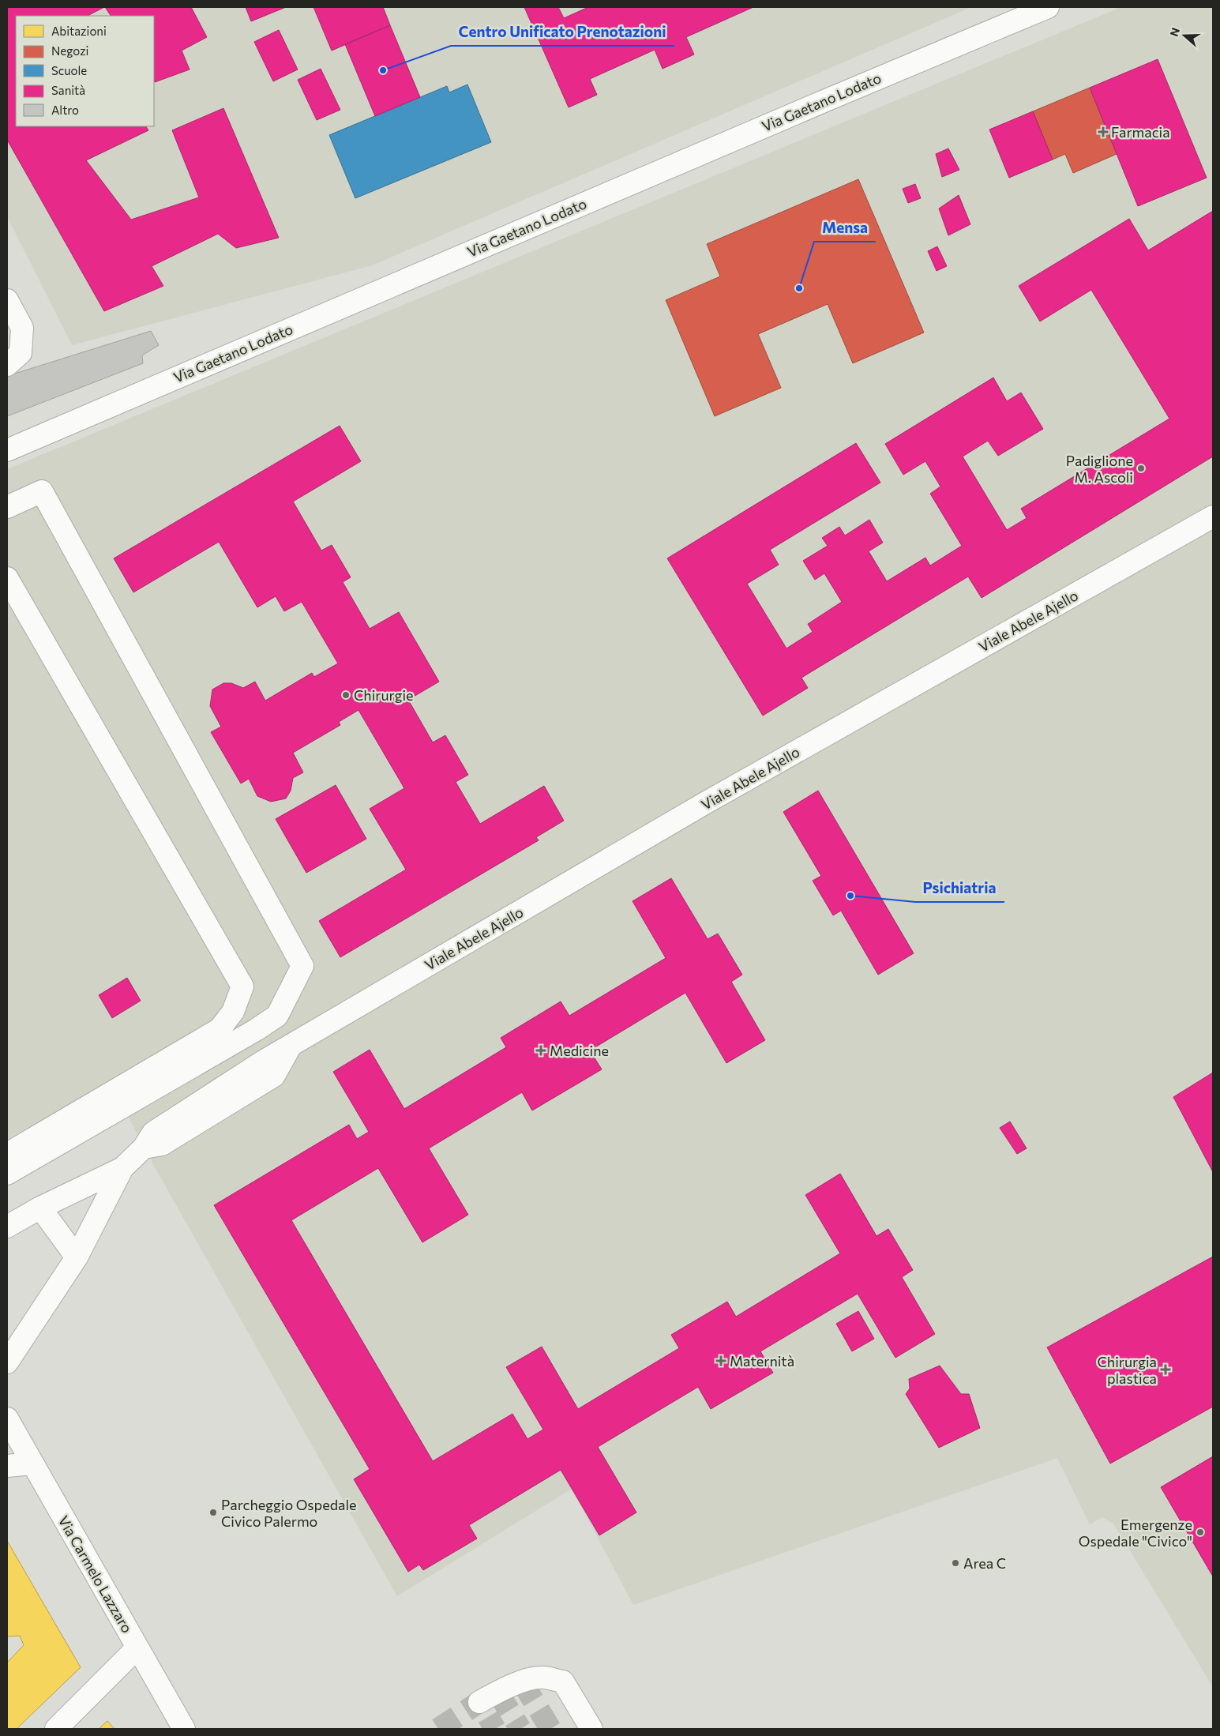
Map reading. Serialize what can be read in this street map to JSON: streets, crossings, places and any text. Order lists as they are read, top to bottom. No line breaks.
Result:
{"streets":{"street":["Via Gaetano Lodato","Viale Abele Ajello","Via Carmelo Lazzaro"]},"places":{"other":["Centro Unificato Prenotazioni","Mensa","Padiglione M. Ascoli","Chirurgie","Psichiatria","Parcheggio Ospedale Civico Palermo","Emergenze Ospedale \"Civico\"","Area C"],"health":["Farmacia","Medicine","Maternità","Chirurgia plastica"]},"legend":["Abitazioni","Negozi","Scuole","Sanità","Altro"],"north":"left"}
